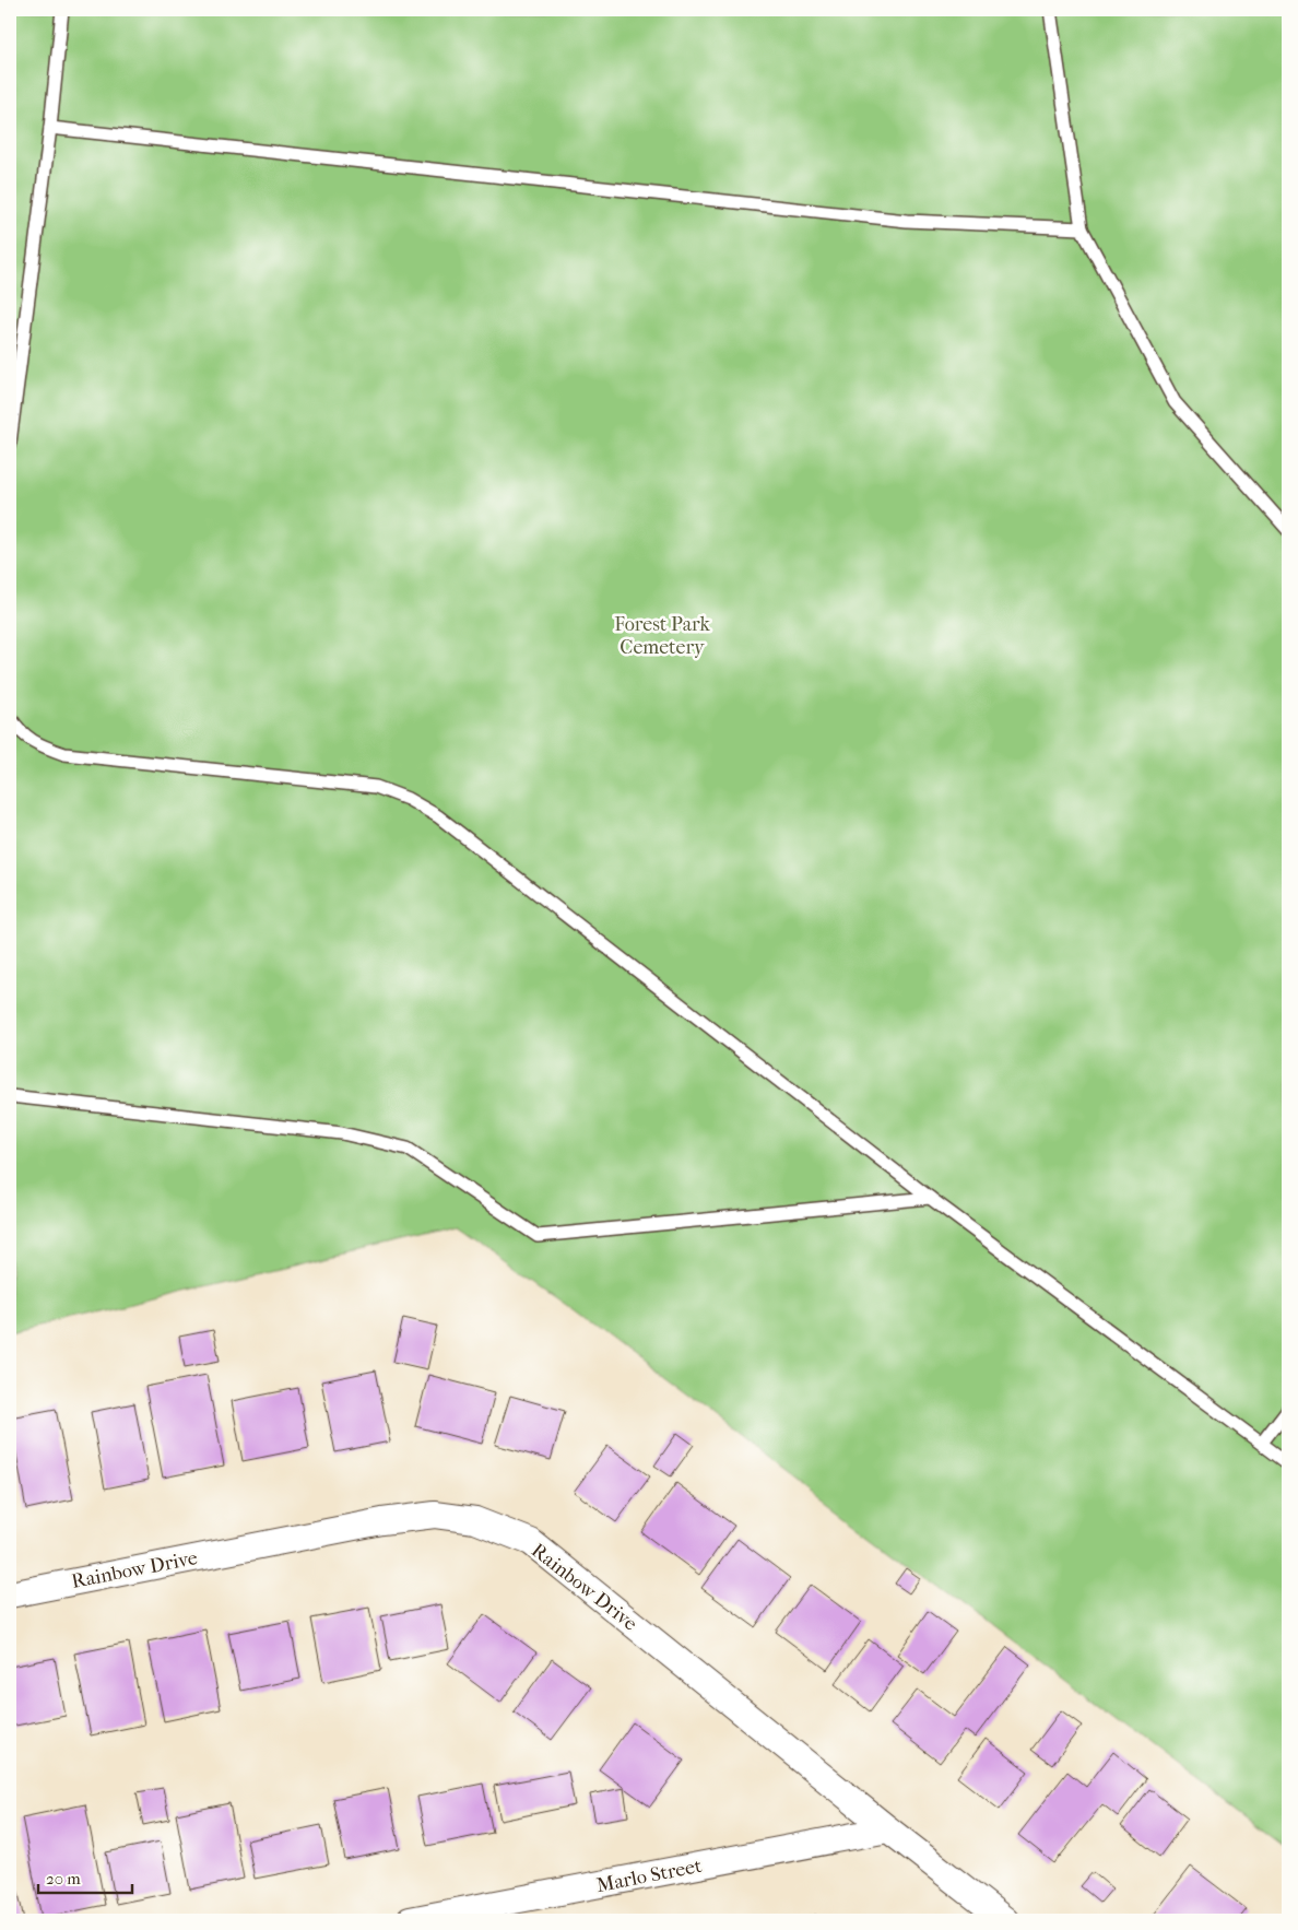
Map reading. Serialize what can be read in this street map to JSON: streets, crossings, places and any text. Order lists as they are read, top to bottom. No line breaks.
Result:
{"streets":{"street":["Rainbow Drive","Marlo Street"]},"crossings":[["Rainbow Drive","Marlo Street"]],"parks":["Forest Park Cemetery"],"scale_bar":"20 m"}
